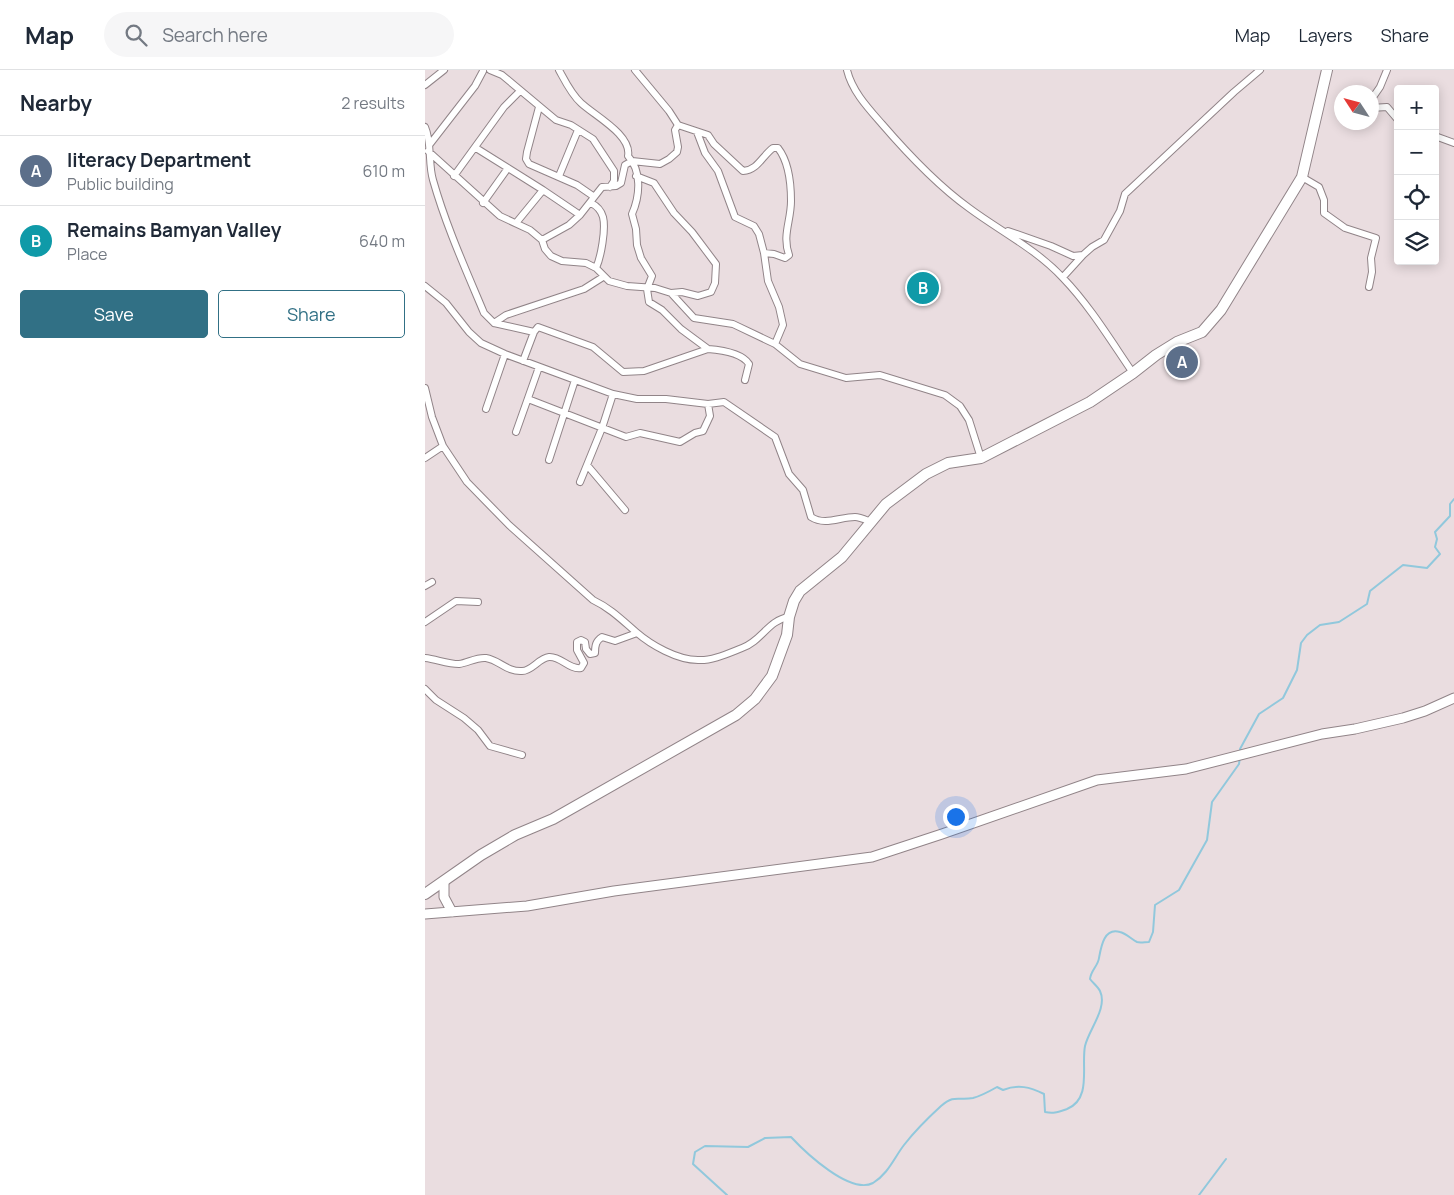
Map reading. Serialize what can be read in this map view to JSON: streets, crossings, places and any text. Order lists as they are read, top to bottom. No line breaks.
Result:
{"north":"top left","page":{"header":"Map","search":"Search here","nav":["Map","Layers","Share"],"heading":["Nearby","2 results"],"map_buttons":["+","−"],"list":[{"mark":"A","name":"literacy Department","note":"Public building","value":"610 m"},{"mark":"B","name":"Remains Bamyan Valley","note":"Place","value":"640 m"}],"pins":["B","A"],"buttons":["Save","Share"]}}
